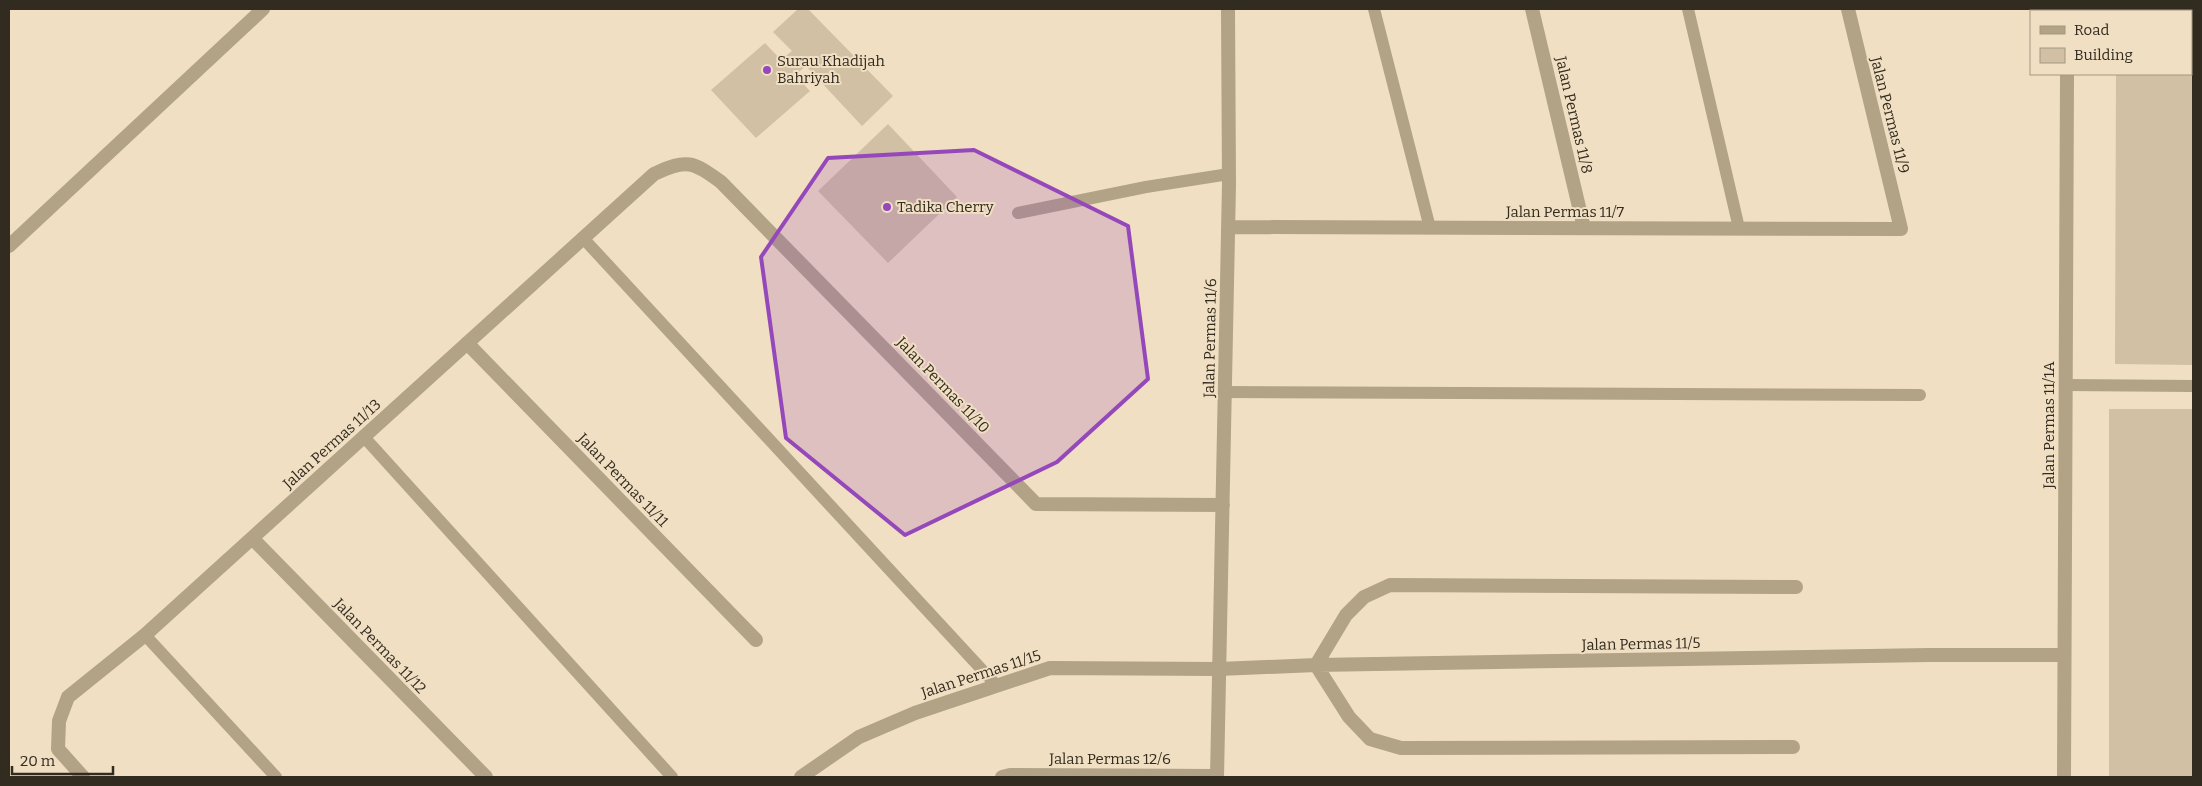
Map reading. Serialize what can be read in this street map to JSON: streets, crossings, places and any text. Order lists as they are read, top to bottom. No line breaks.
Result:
{"streets":{"street":["Jalan Permas 11/8","Jalan Permas 11/9","Jalan Permas 11/7","Jalan Permas 11/6","Jalan Permas 11/10","Jalan Permas 11/1A","Jalan Permas 11/13","Jalan Permas 11/11","Jalan Permas 11/5","Jalan Permas 11/12","Jalan Permas 11/15","Jalan Permas 12/6"]},"crossings":[["Jalan Permas 11/8","Jalan Permas 11/7"],["Jalan Permas 11/9","Jalan Permas 11/7"],["Jalan Permas 11/7","Jalan Permas 11/6"],["Jalan Permas 11/6","Jalan Permas 11/10"],["Jalan Permas 11/6","Jalan Permas 11/5"],["Jalan Permas 11/6","Jalan Permas 11/15"],["Jalan Permas 11/6","Jalan Permas 12/6"],["Jalan Permas 11/10","Jalan Permas 11/13"],["Jalan Permas 11/1A","Jalan Permas 11/5"],["Jalan Permas 11/13","Jalan Permas 11/11"],["Jalan Permas 11/13","Jalan Permas 11/12"],["Jalan Permas 11/5","Jalan Permas 11/15"]],"places":["Surau Khadijah Bahriyah","Tadika Cherry"],"legend":["Road","Building"],"scale_bar":"20 m"}
